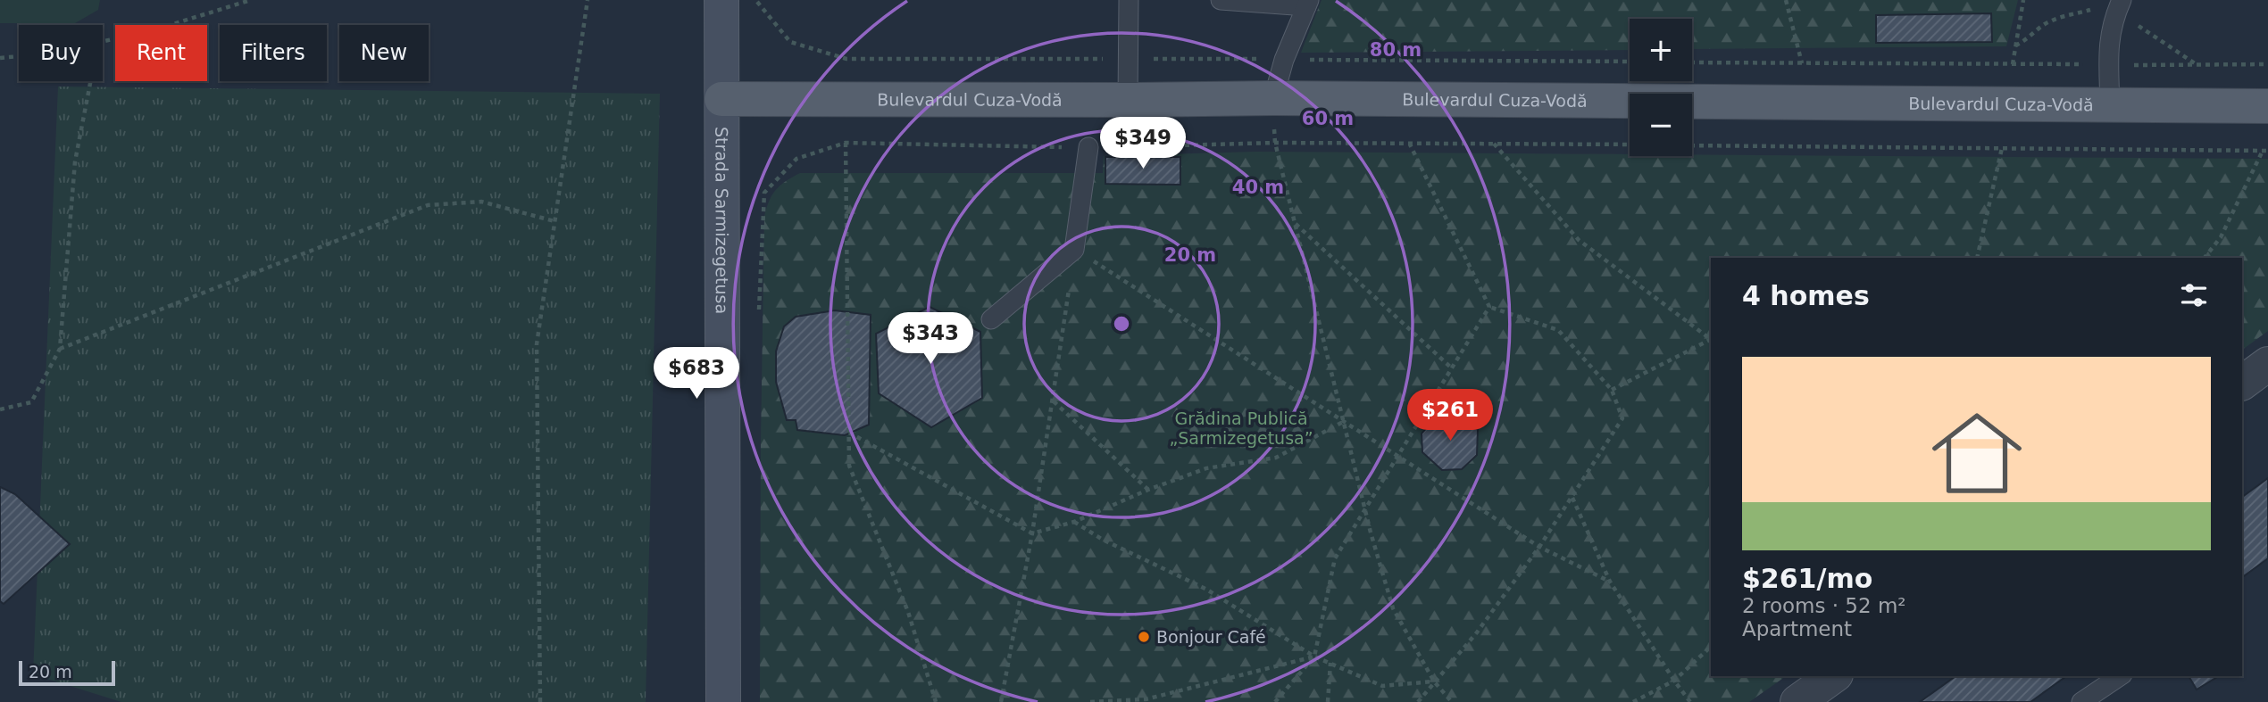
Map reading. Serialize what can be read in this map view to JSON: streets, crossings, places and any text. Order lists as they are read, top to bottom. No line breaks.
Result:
{"streets":{"main road":["Bulevardul Cuza-Vodă","Strada Sarmizegetusa"]},"crossings":[["Bulevardul Cuza-Vodă","Strada Sarmizegetusa"]],"parks":["Grădina Publică „Sarmizegetusa”"],"places":["Bonjour Café"],"scale_bar":"20 m","page":{"map_buttons":["+","−"],"chip":["Buy","Rent","Filters","New"],"price":["$349","$343","$683","$261"],"heading":"4 homes","list":[{"name":"$261/mo","note":"2 rooms · 52 m² · Apartment"}],"scale":"20 m"},"rings":["80 m","60 m","40 m","20 m"]}
